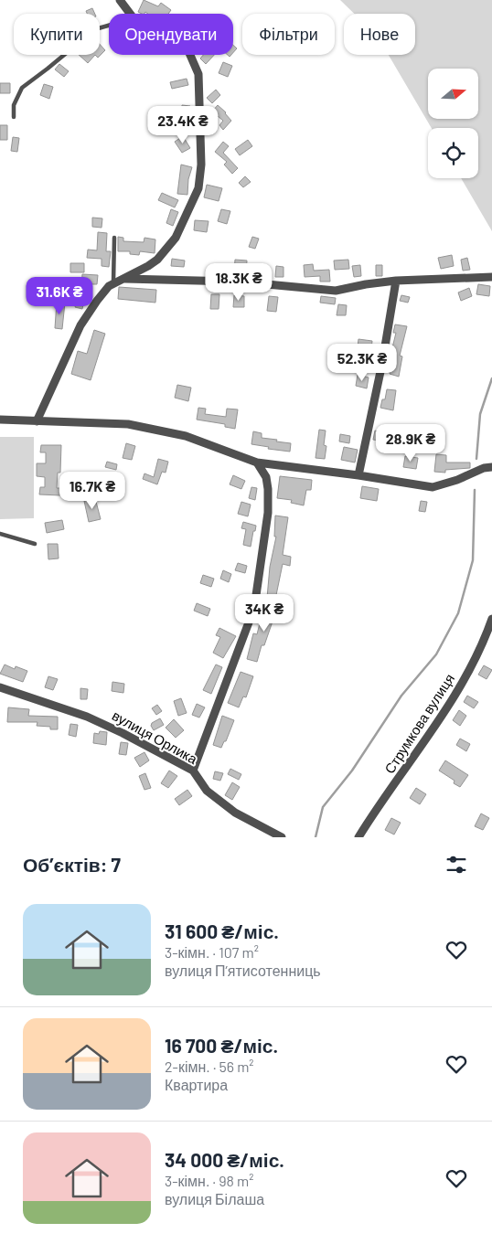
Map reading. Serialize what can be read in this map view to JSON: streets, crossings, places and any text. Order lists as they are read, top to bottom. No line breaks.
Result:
{"streets":{"street":["Струмкова вулиця","вулиця Орлика"]},"north":"right","page":{"chip":["Купити","Орендувати","Фільтри","Нове"],"price":["23.4K ₴","18.3K ₴","31.6K ₴","52.3K ₴","28.9K ₴","16.7K ₴","34K ₴"],"heading":"Об’єктів: 7","list":[{"name":"31 600 ₴/міс.","note":"3-кімн. · 107 m² · вулиця Пʼятисотенниць"},{"name":"16 700 ₴/міс.","note":"2-кімн. · 56 m² · Квартира"},{"name":"34 000 ₴/міс.","note":"3-кімн. · 98 m² · вулиця Білаша"}]}}
